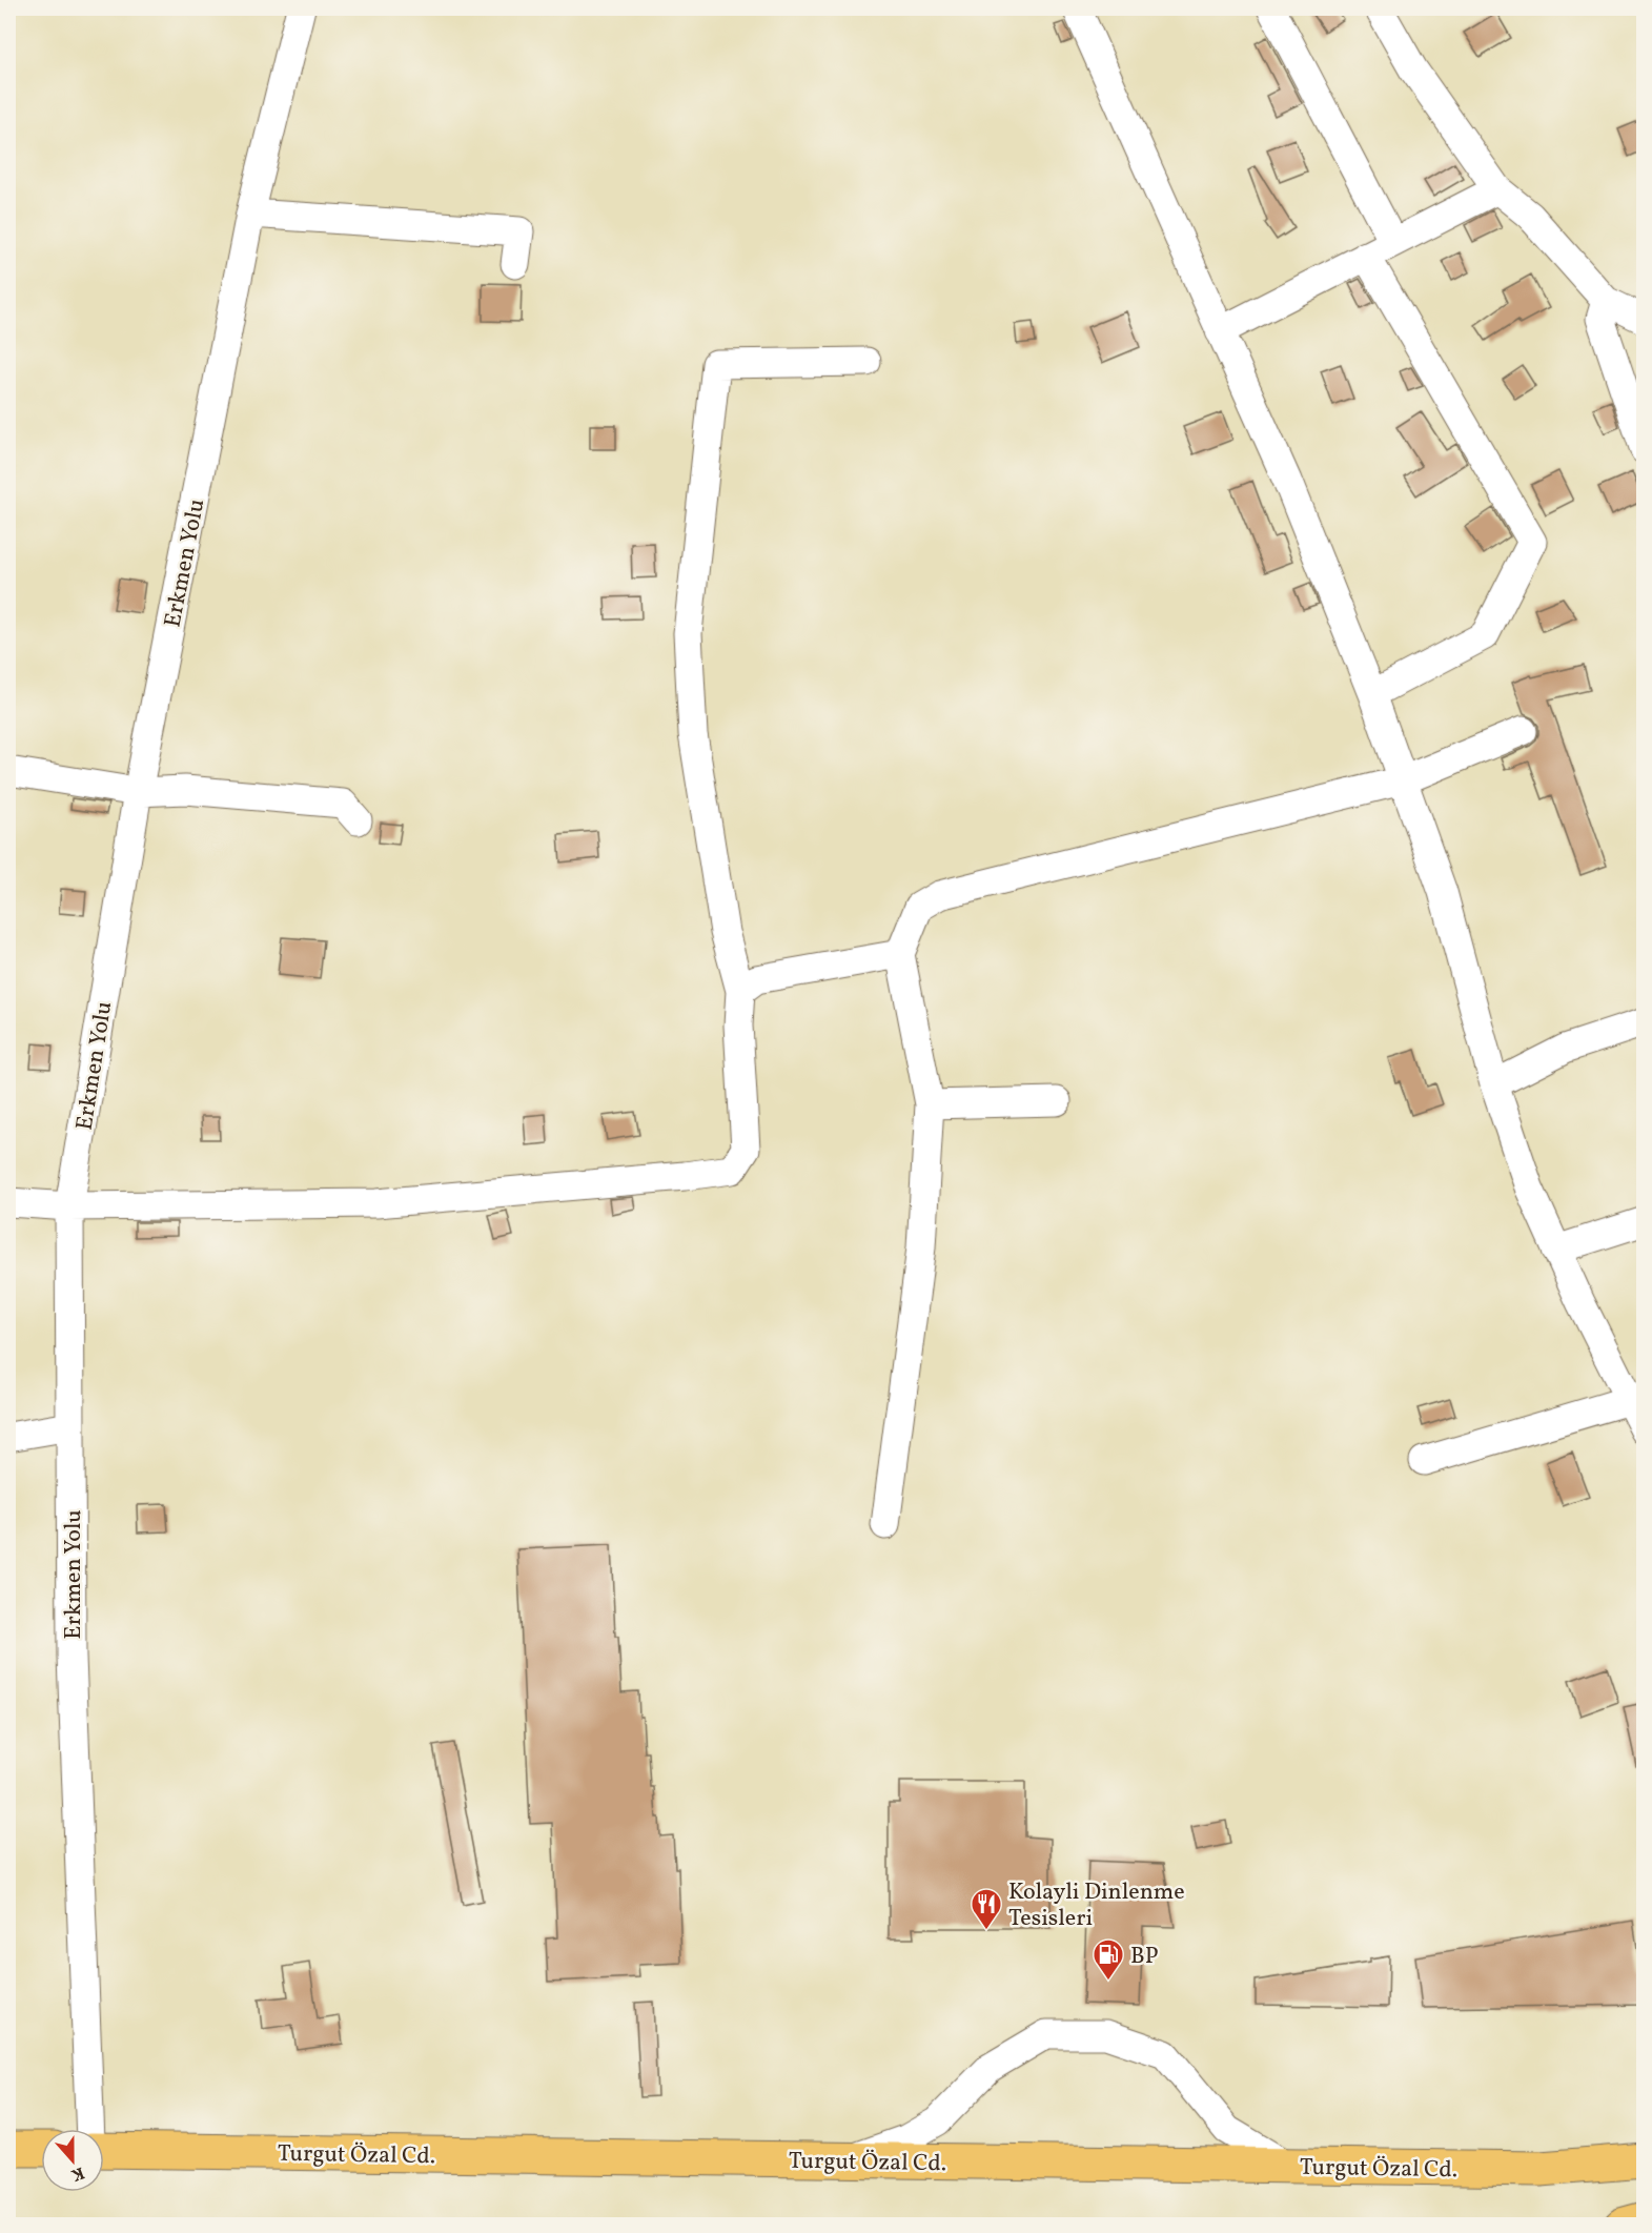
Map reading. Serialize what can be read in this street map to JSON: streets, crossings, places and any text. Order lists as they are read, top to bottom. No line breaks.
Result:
{"streets":{"main road":["Turgut Özal Cd."],"street":["Erkmen Yolu"]},"places":{"restaurant":["Kolayli Dinlenme Tesisleri"],"fuel station":["BP"]},"north":"bottom"}
